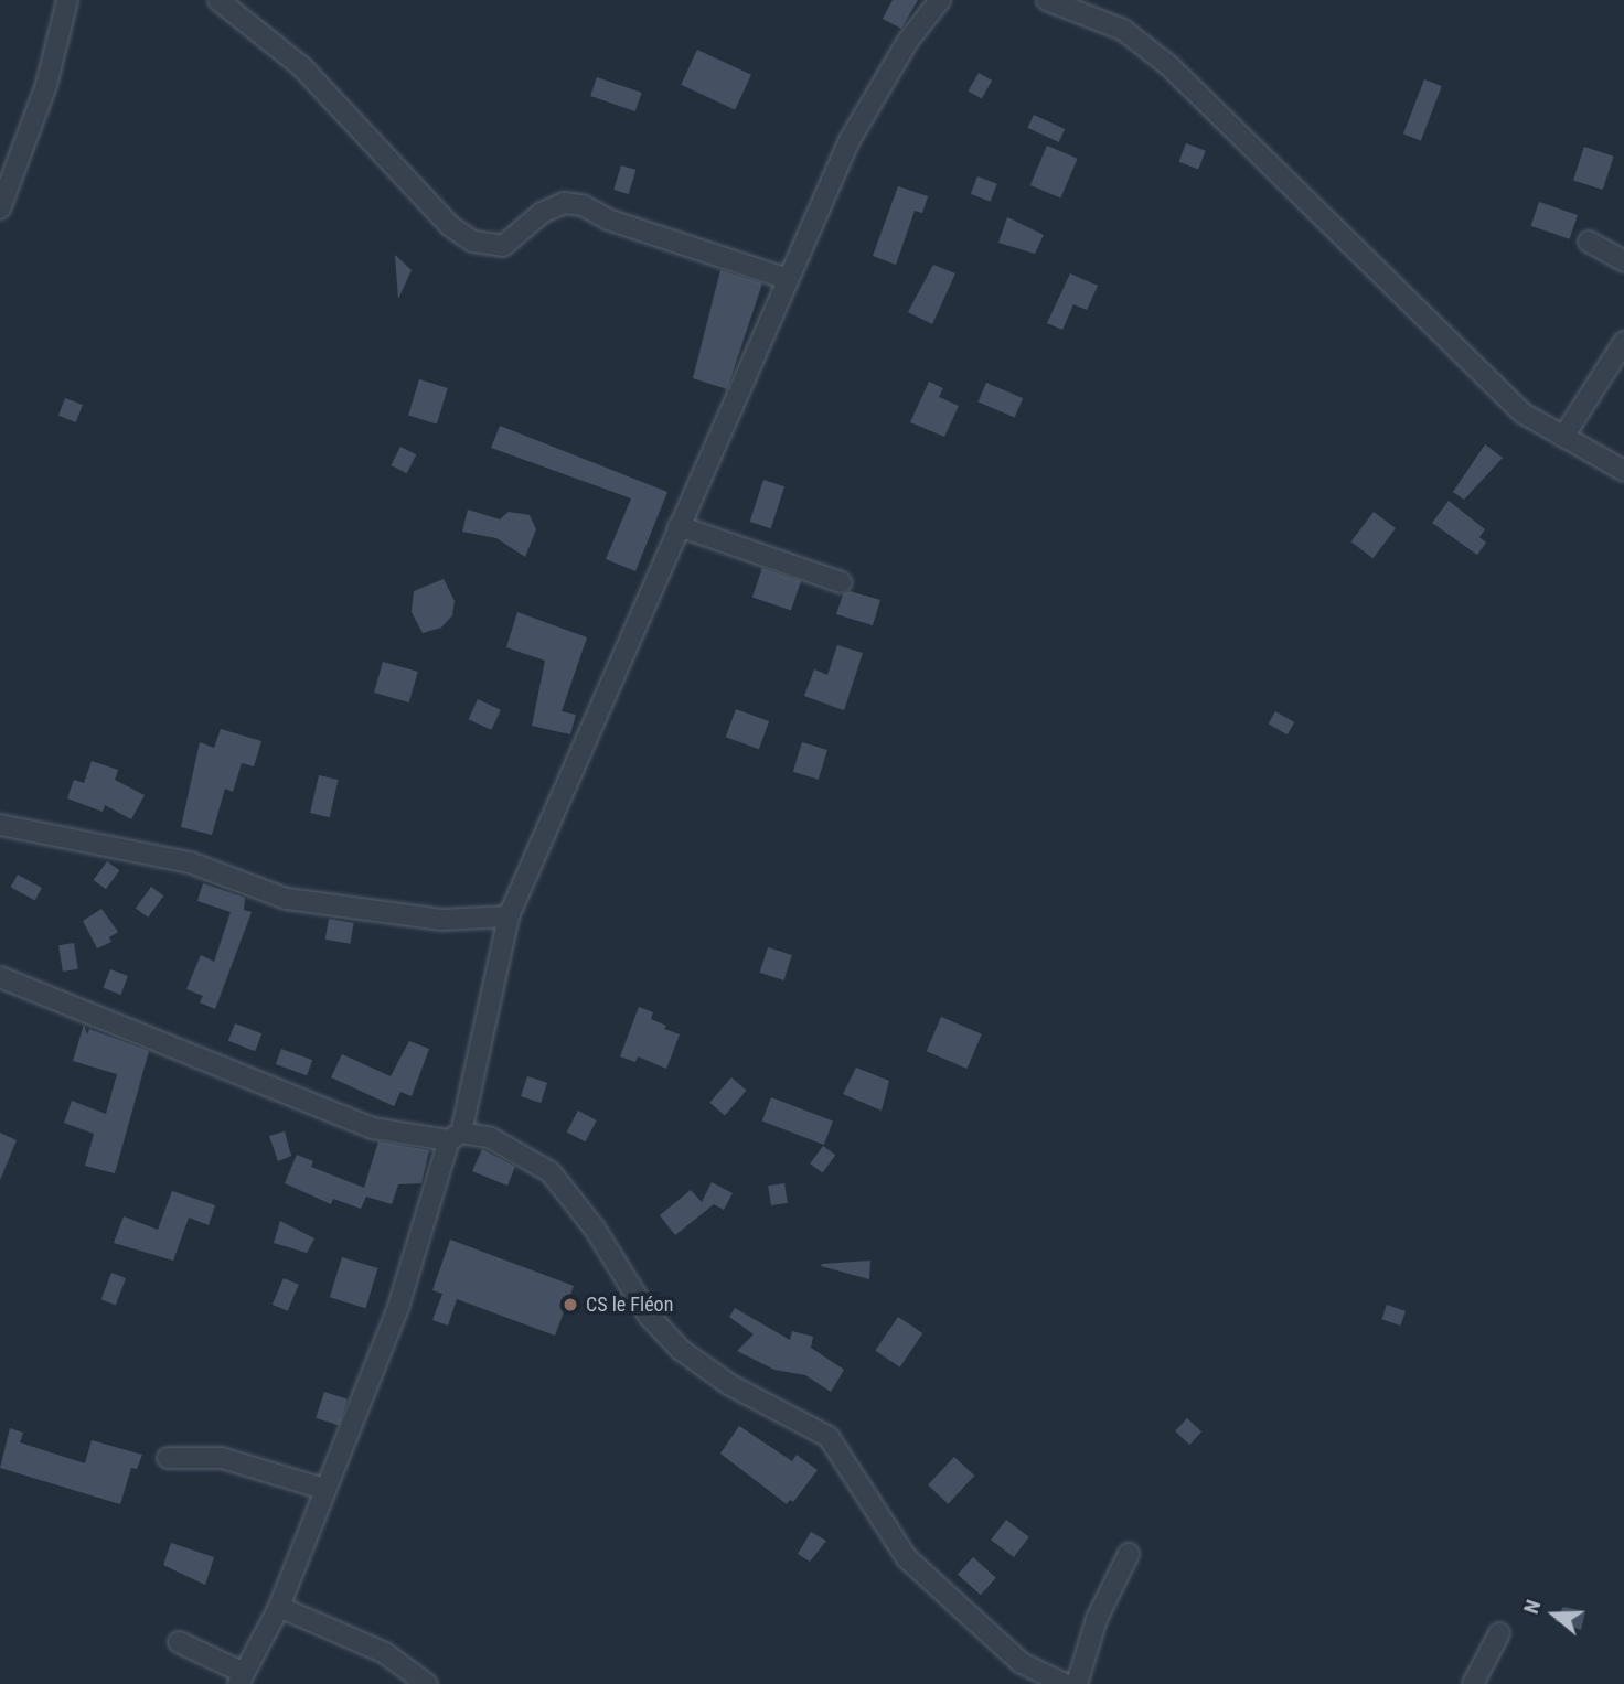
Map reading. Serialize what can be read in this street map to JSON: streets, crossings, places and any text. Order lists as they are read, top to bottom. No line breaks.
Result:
{"places":["CS le Fléon"],"north":"left"}
